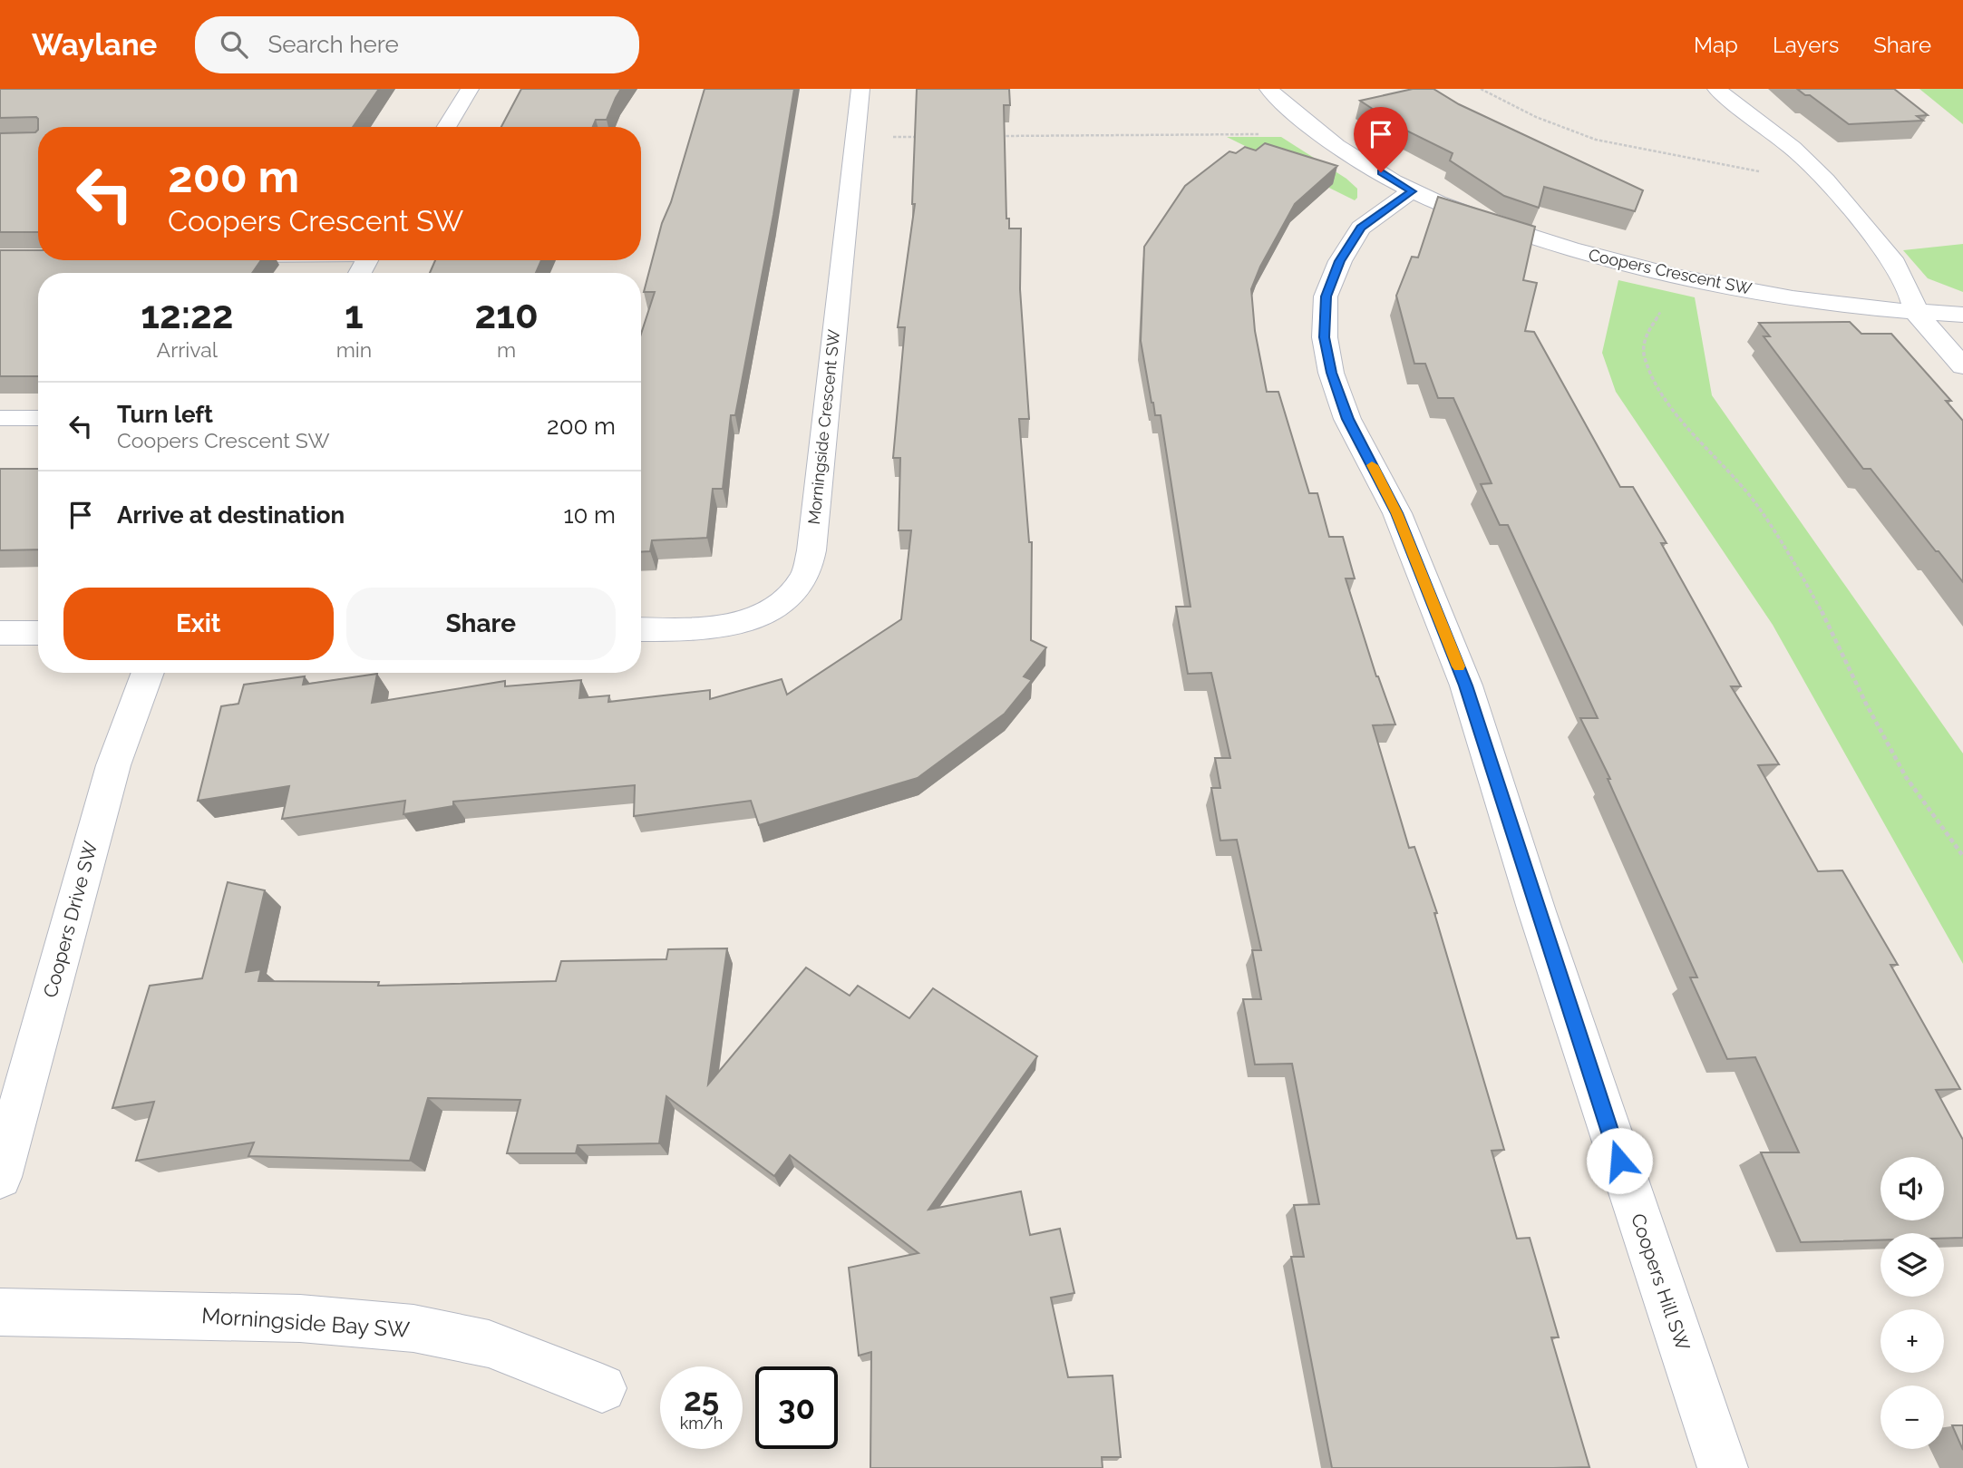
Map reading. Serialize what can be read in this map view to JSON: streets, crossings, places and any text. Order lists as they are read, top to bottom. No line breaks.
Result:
{"streets":{"street":["Coopers Crescent SW","Morningside Crescent SW","Coopers Drive SW","Coopers Hill SW","Morningside Bay SW"]},"crossings":[["Coopers Crescent SW","Coopers Hill SW"]],"page":{"header":"Waylane","search":"Search here","nav":["Map","Layers","Share"],"turn":["200 m","Coopers Crescent SW"],"eta":["12:22","Arrival","1","min","210","m"],"list":[{"name":"Turn left","note":"Coopers Crescent SW","value":"200 m"},{"name":"Arrive at destination","value":"10 m"}],"buttons":["Exit","Share"],"map_buttons":["+","−"],"speed":"25 km/h","limit":"30"}}
